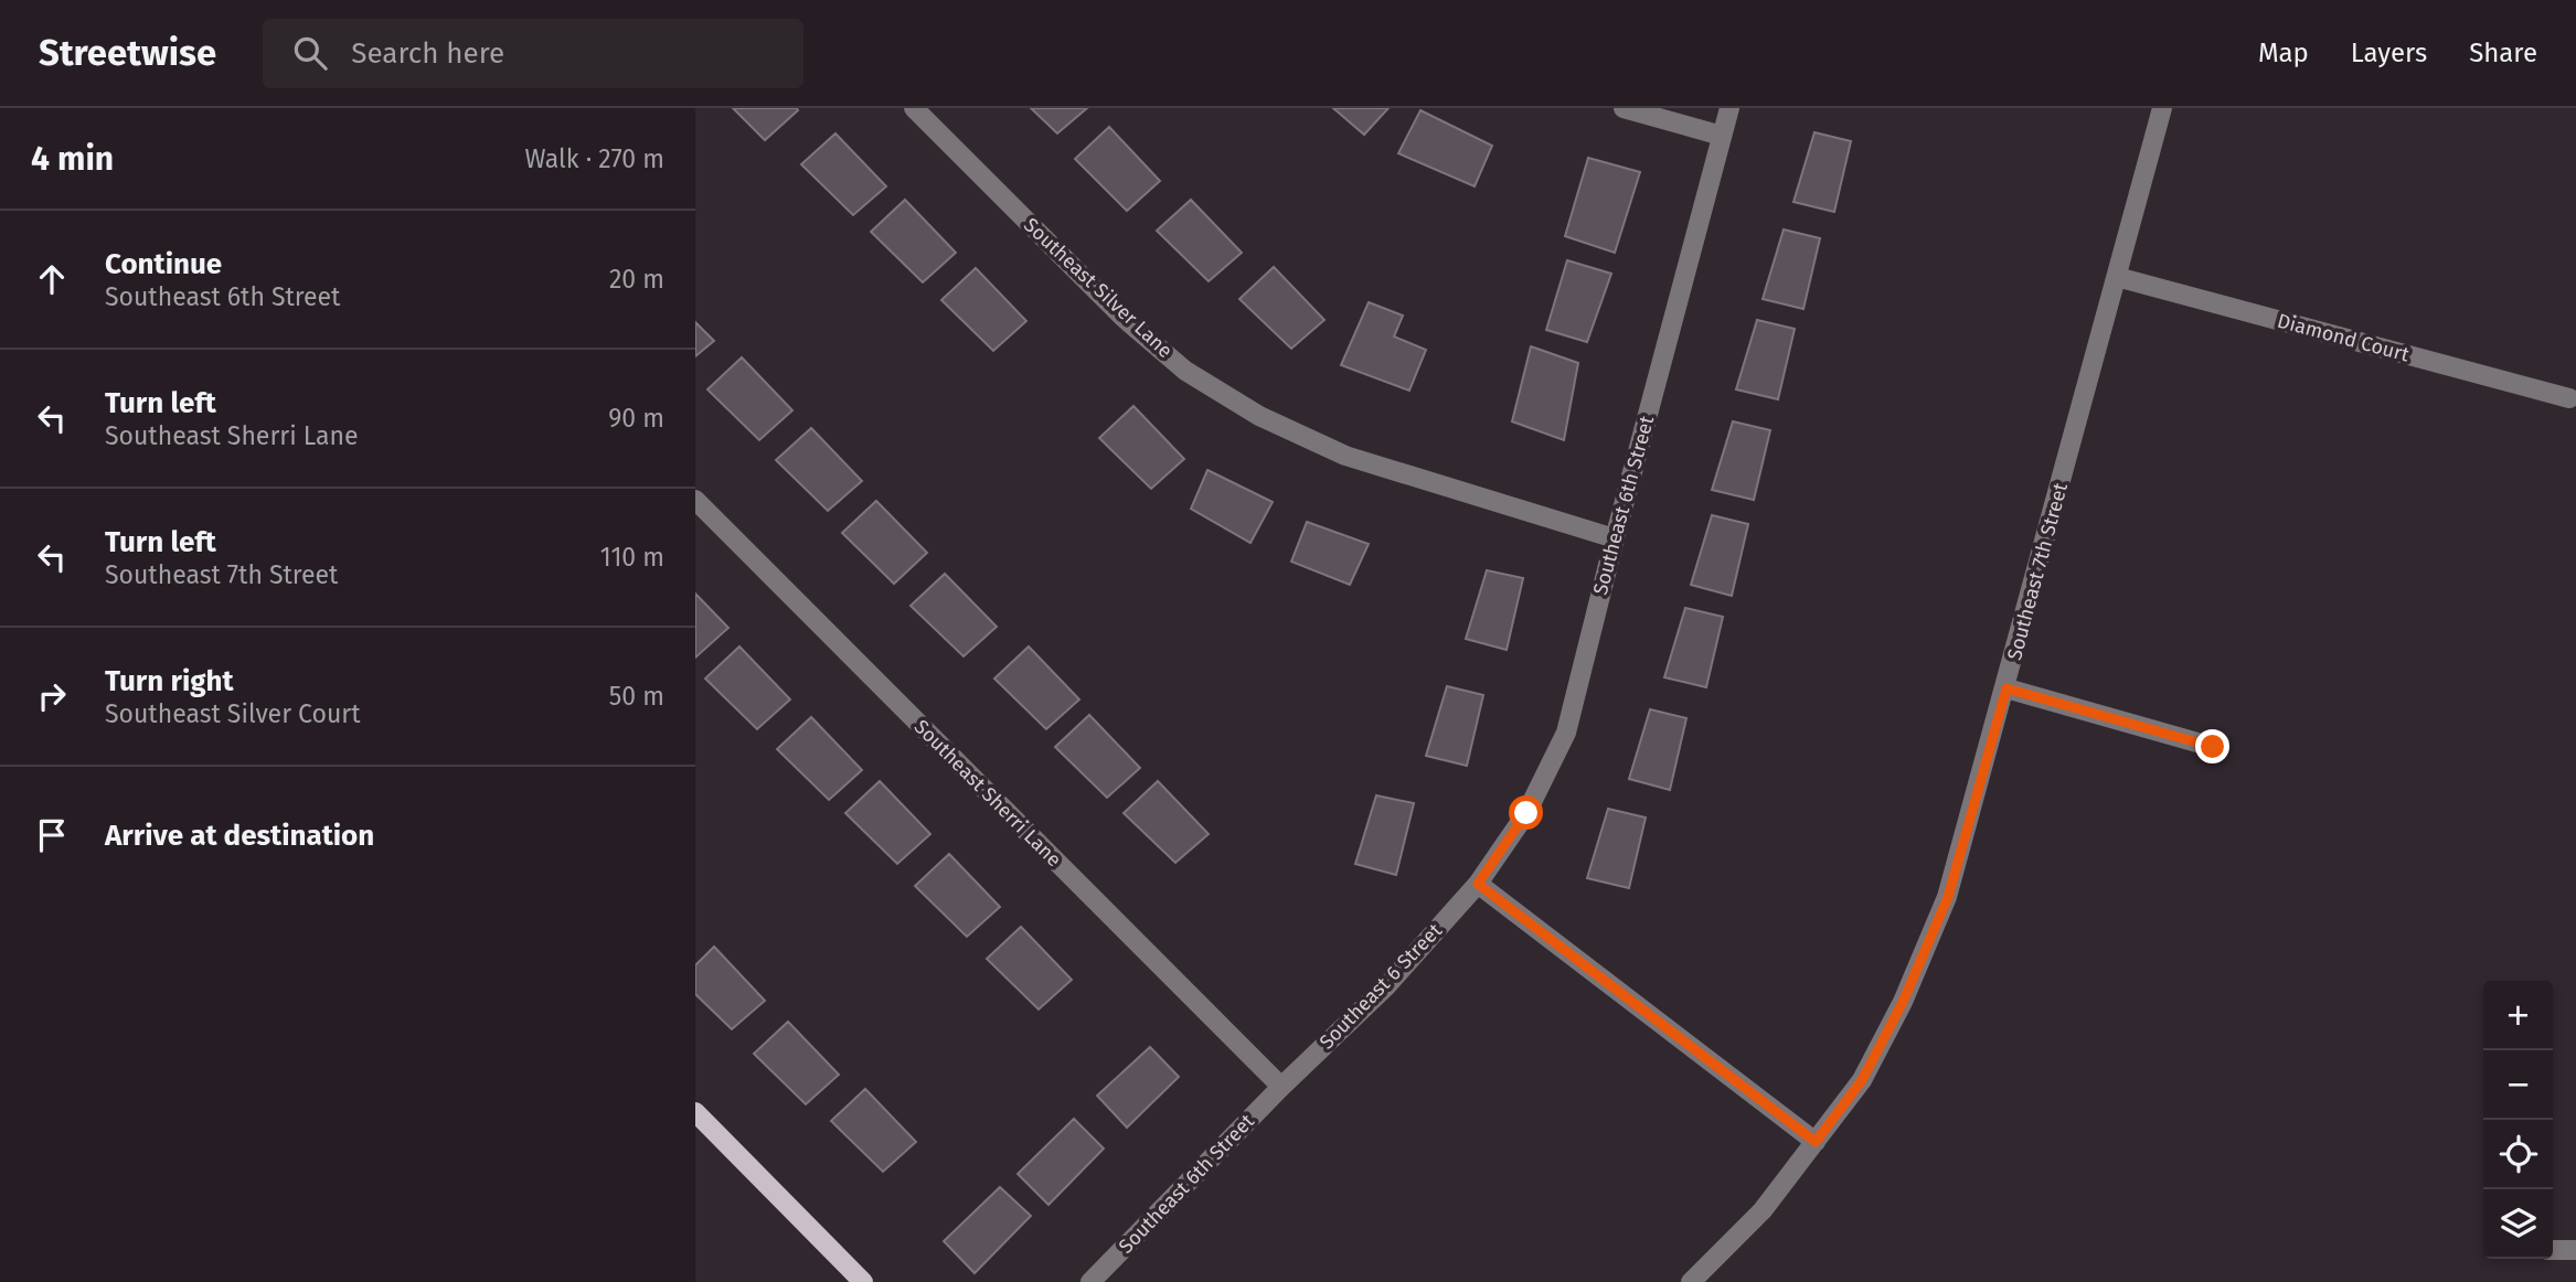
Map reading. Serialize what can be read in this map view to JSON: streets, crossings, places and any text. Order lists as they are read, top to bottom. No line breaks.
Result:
{"streets":{"street":["Southeast Silver Lane","Diamond Court","Southeast 6th Street","Southeast 7th Street","Southeast Sherri Lane","Southeast 6 Street"]},"crossings":[["Southeast Silver Lane","Southeast 6th Street"],["Diamond Court","Southeast 7th Street"],["Southeast 6th Street","Southeast Sherri Lane"],["Southeast 6th Street","Southeast 6 Street"],["Southeast Sherri Lane","Southeast 6 Street"]],"page":{"header":"Streetwise","search":"Search here","nav":["Map","Layers","Share"],"heading":["4 min","Walk · 270 m"],"list":[["Continue","Southeast 6th Street","20 m"],["Turn left","Southeast Sherri Lane","90 m"],["Turn left","Southeast 7th Street","110 m"],["Turn right","Southeast Silver Court","50 m"],"Arrive at destination"],"map_buttons":["+","−"]}}
